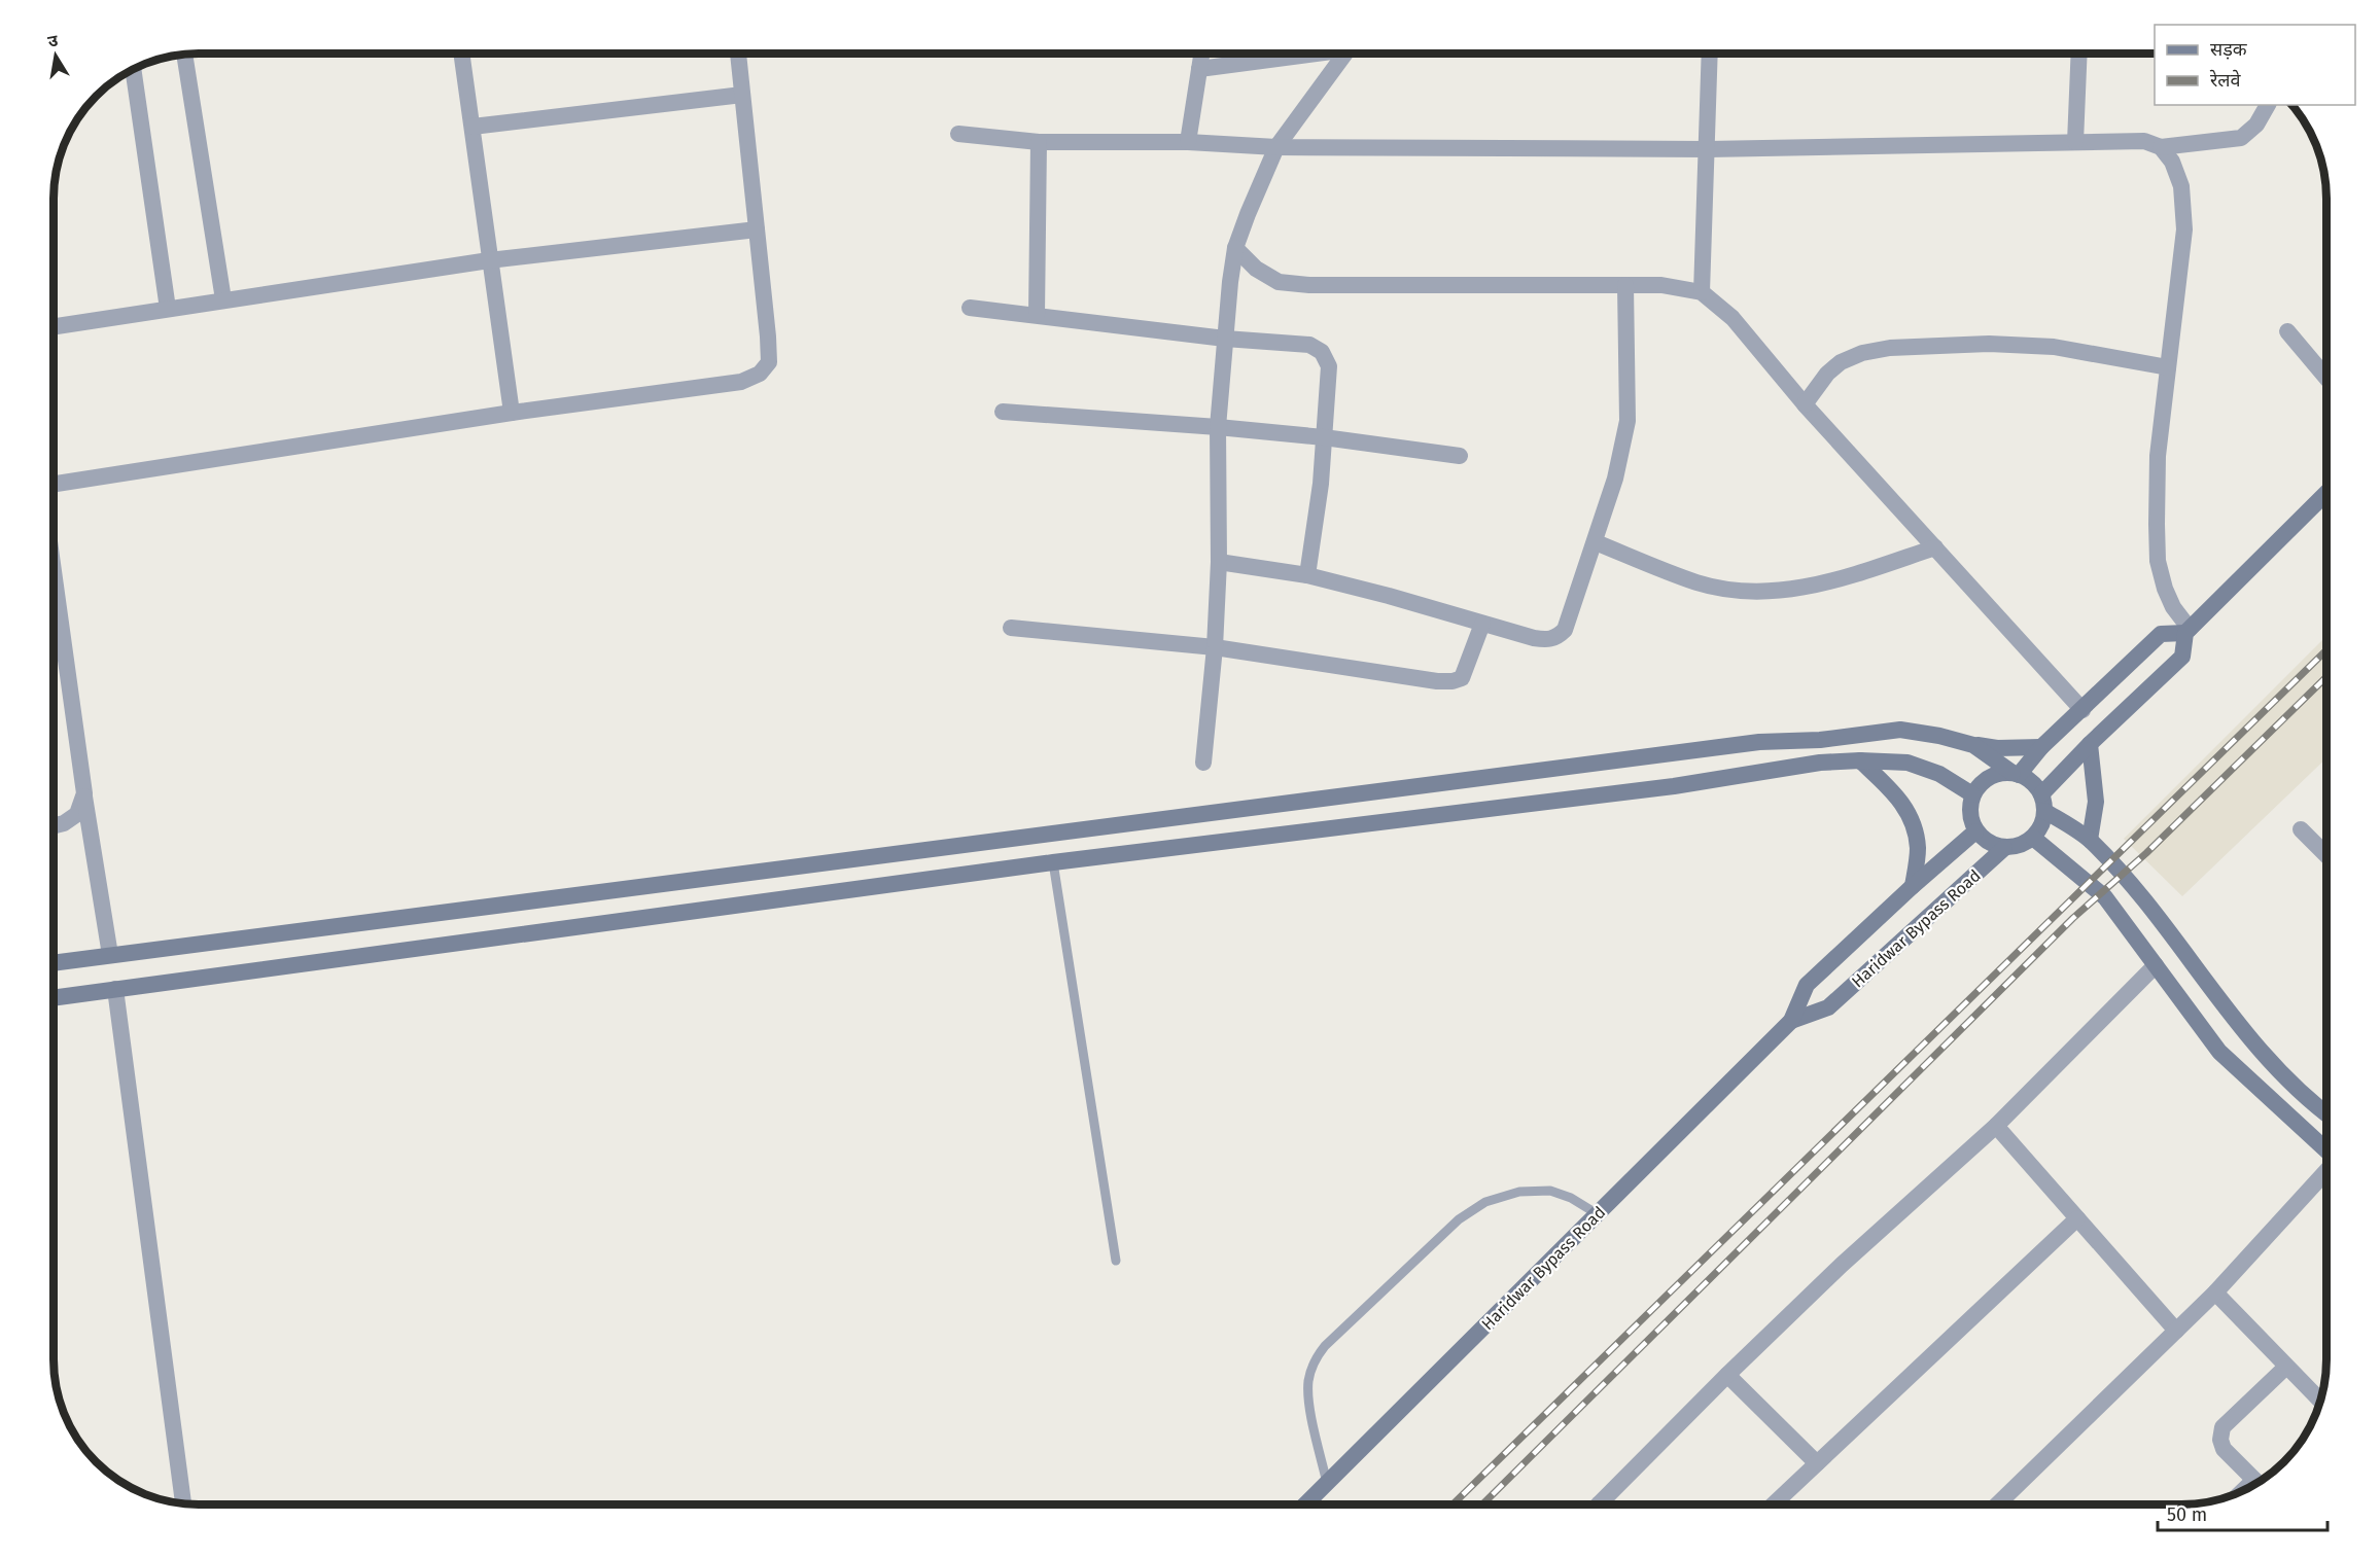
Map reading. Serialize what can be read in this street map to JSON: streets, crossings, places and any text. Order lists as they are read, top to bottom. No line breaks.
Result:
{"streets":{"main road":["Haridwar Bypass Road"]},"legend":["सड़क","रेलवे"],"scale_bar":"50 m","north":"top"}
